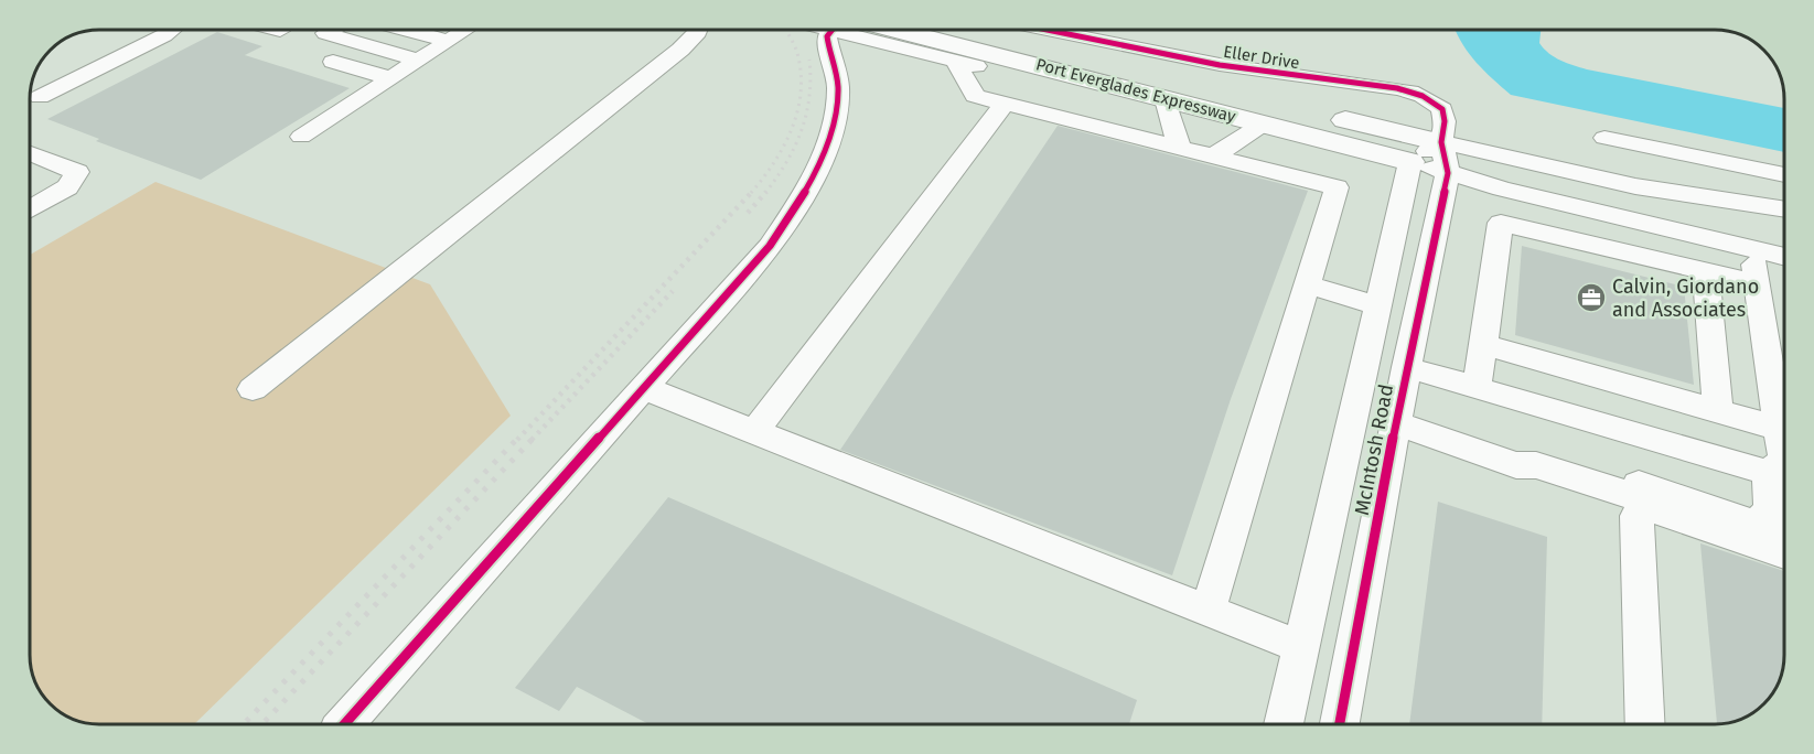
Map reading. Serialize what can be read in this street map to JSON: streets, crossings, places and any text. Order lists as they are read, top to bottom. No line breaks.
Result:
{"streets":{"highway":["Port Everglades Expressway"],"street":["Eller Drive","McIntosh Road"]},"crossings":[["Eller Drive","Port Everglades Expressway"],["Eller Drive","McIntosh Road"],["Port Everglades Expressway","McIntosh Road"]],"places":{"office":["Calvin, Giordano and Associates"]}}
